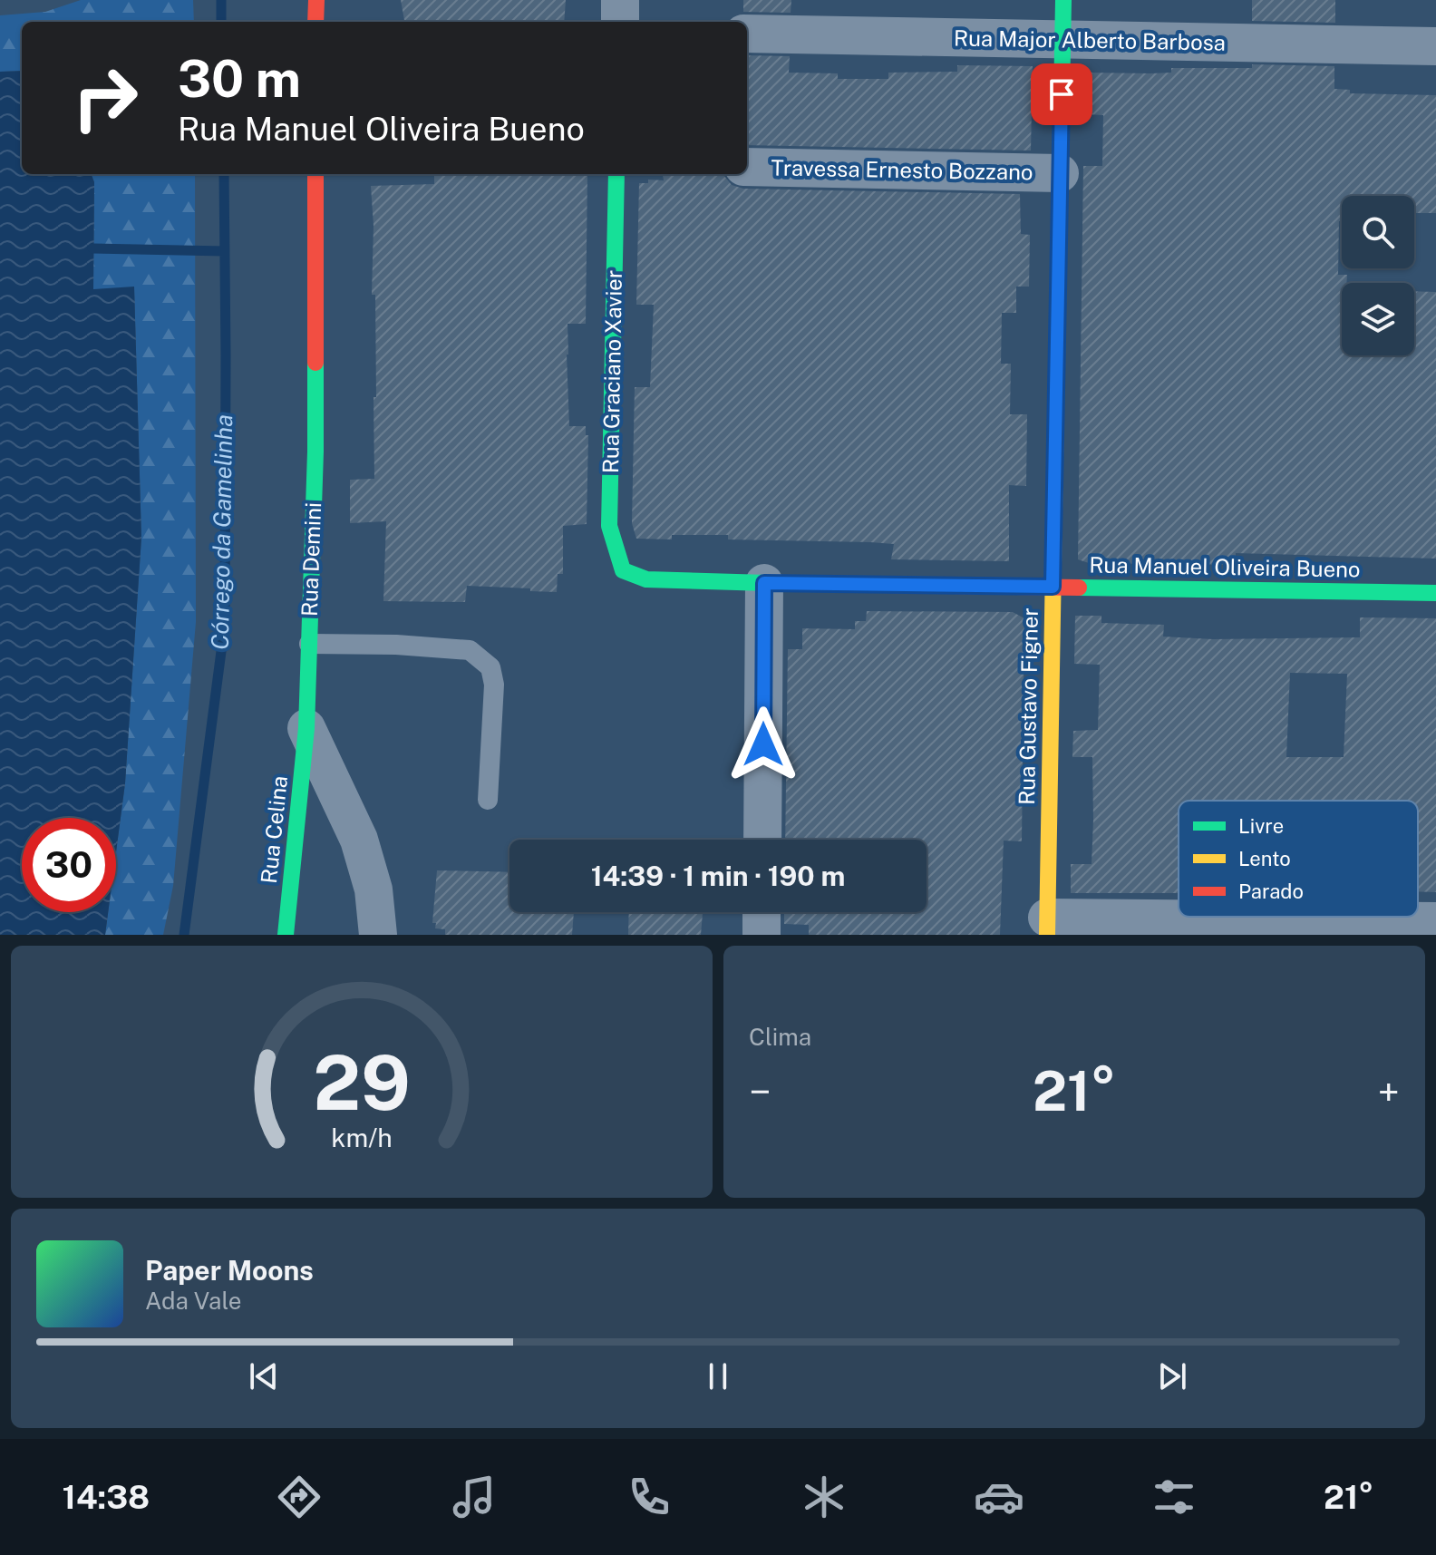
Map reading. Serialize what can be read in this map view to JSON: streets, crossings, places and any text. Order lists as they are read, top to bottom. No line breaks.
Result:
{"streets":{"street":["Rua Major Alberto Barbosa","Travessa Ernesto Bozzano","Rua Graciano Xavier","Rua Demini","Rua Manuel Oliveira Bueno","Rua Gustavo Figner","Rua Celina"]},"crossings":[["Rua Major Alberto Barbosa","Rua Gustavo Figner"],["Travessa Ernesto Bozzano","Rua Gustavo Figner"],["Rua Graciano Xavier","Rua Manuel Oliveira Bueno"],["Rua Demini","Rua Celina"],["Rua Manuel Oliveira Bueno","Rua Gustavo Figner"]],"water":["Córrego da Gamelinha"],"legend":["Livre","Lento","Parado"],"page":{"turn":["30 m","Rua Manuel Oliveira Bueno"],"limit":"30","trip":"14:39 · 1 min · 190 m","tile":"Clima","heat":["−","21°","+"],"song":["Paper Moons","Ada Vale"],"tabs":["14:38","21°"],"gauge":["29","km/h"]}}
